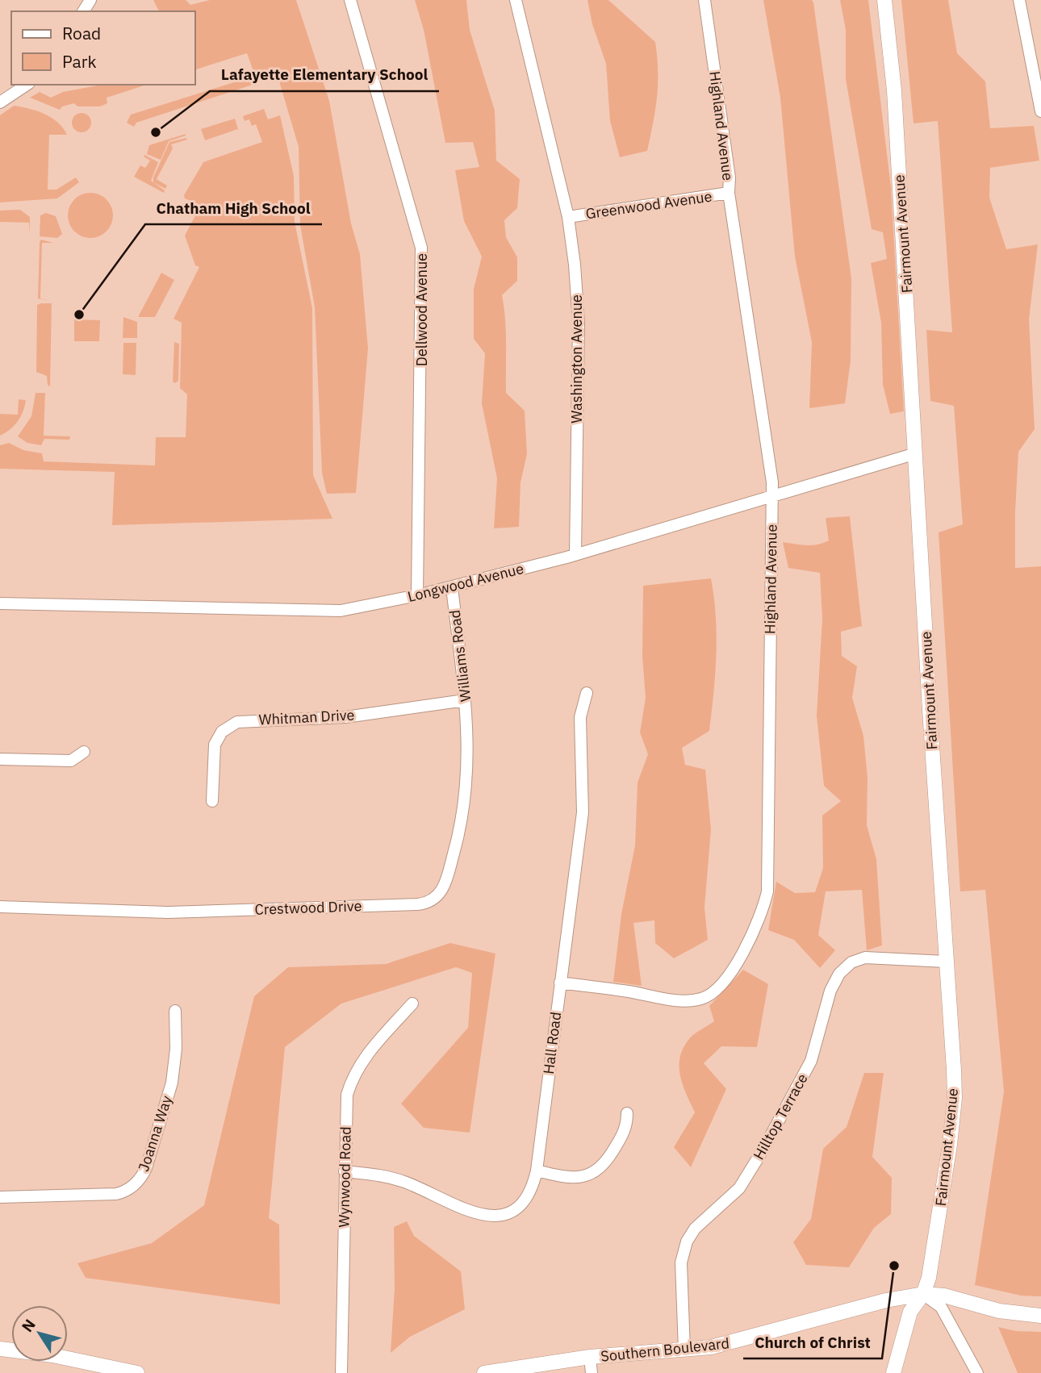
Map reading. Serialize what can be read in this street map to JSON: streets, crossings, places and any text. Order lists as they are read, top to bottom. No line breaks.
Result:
{"streets":{"main road":["Fairmount Avenue","Southern Boulevard"],"street":["Highland Avenue","Greenwood Avenue","Dellwood Avenue","Washington Avenue","Longwood Avenue","Williams Road","Whitman Drive","Crestwood Drive","Hall Road","Hilltop Terrace","Joanna Way","Wynwood Road"]},"crossings":[["Highland Avenue","Greenwood Avenue"],["Highland Avenue","Longwood Avenue"],["Highland Avenue","Hall Road"],["Greenwood Avenue","Washington Avenue"],["Fairmount Avenue","Longwood Avenue"],["Fairmount Avenue","Hilltop Terrace"],["Fairmount Avenue","Southern Boulevard"],["Dellwood Avenue","Longwood Avenue"],["Washington Avenue","Longwood Avenue"],["Longwood Avenue","Williams Road"],["Williams Road","Whitman Drive"],["Williams Road","Crestwood Drive"],["Hall Road","Wynwood Road"],["Hilltop Terrace","Southern Boulevard"]],"places":["Lafayette Elementary School","Chatham High School","Church of Christ"],"legend":["Road","Park"],"north":"top left"}
